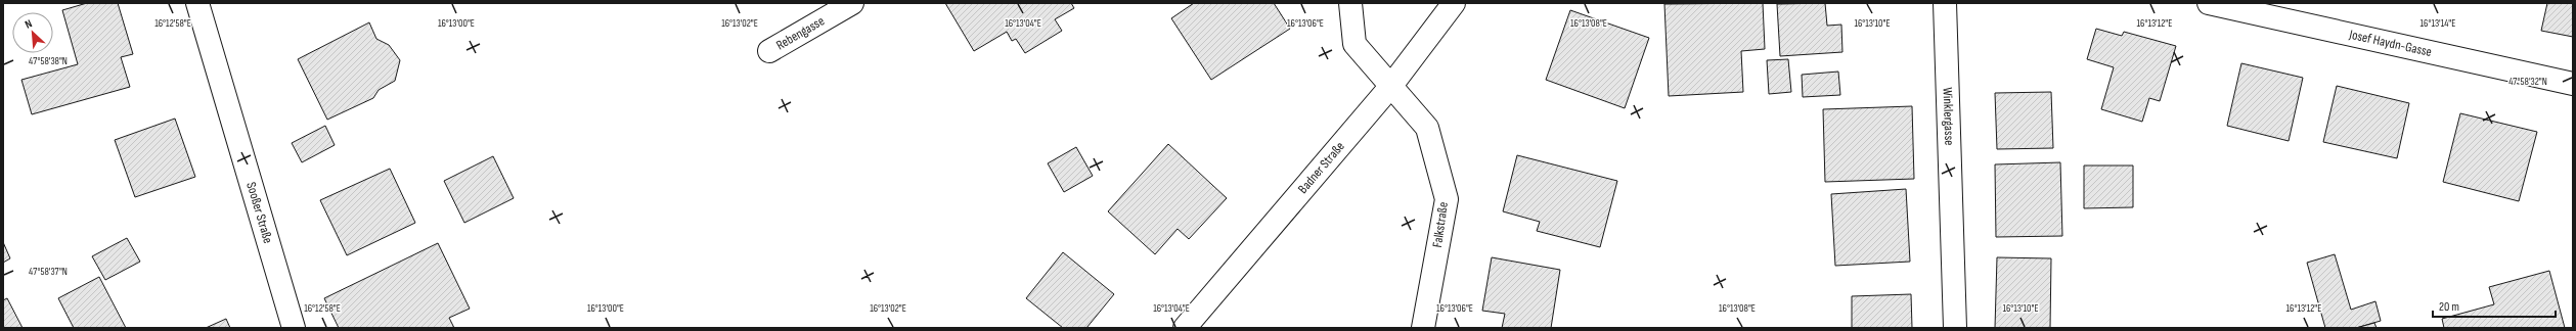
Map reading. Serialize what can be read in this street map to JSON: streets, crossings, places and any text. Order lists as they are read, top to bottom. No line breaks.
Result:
{"streets":{"street":["Rebengasse","Josef Haydn-Gasse","Winklergasse","Badner Straße","Sooßer Straße","Falkstraße"]},"crossings":[["Badner Straße","Falkstraße"]],"scale_bar":"20 m","north":"top left","coordinates":["16°12'58\"E","16°13'00\"E","16°13'02\"E","16°13'04\"E","16°13'10\"E","16°13'14\"E","16°13'06\"E","16°13'08\"E","16°13'12\"E","47°58'38\"N","47°58'32\"N","47°58'37\"N"]}
